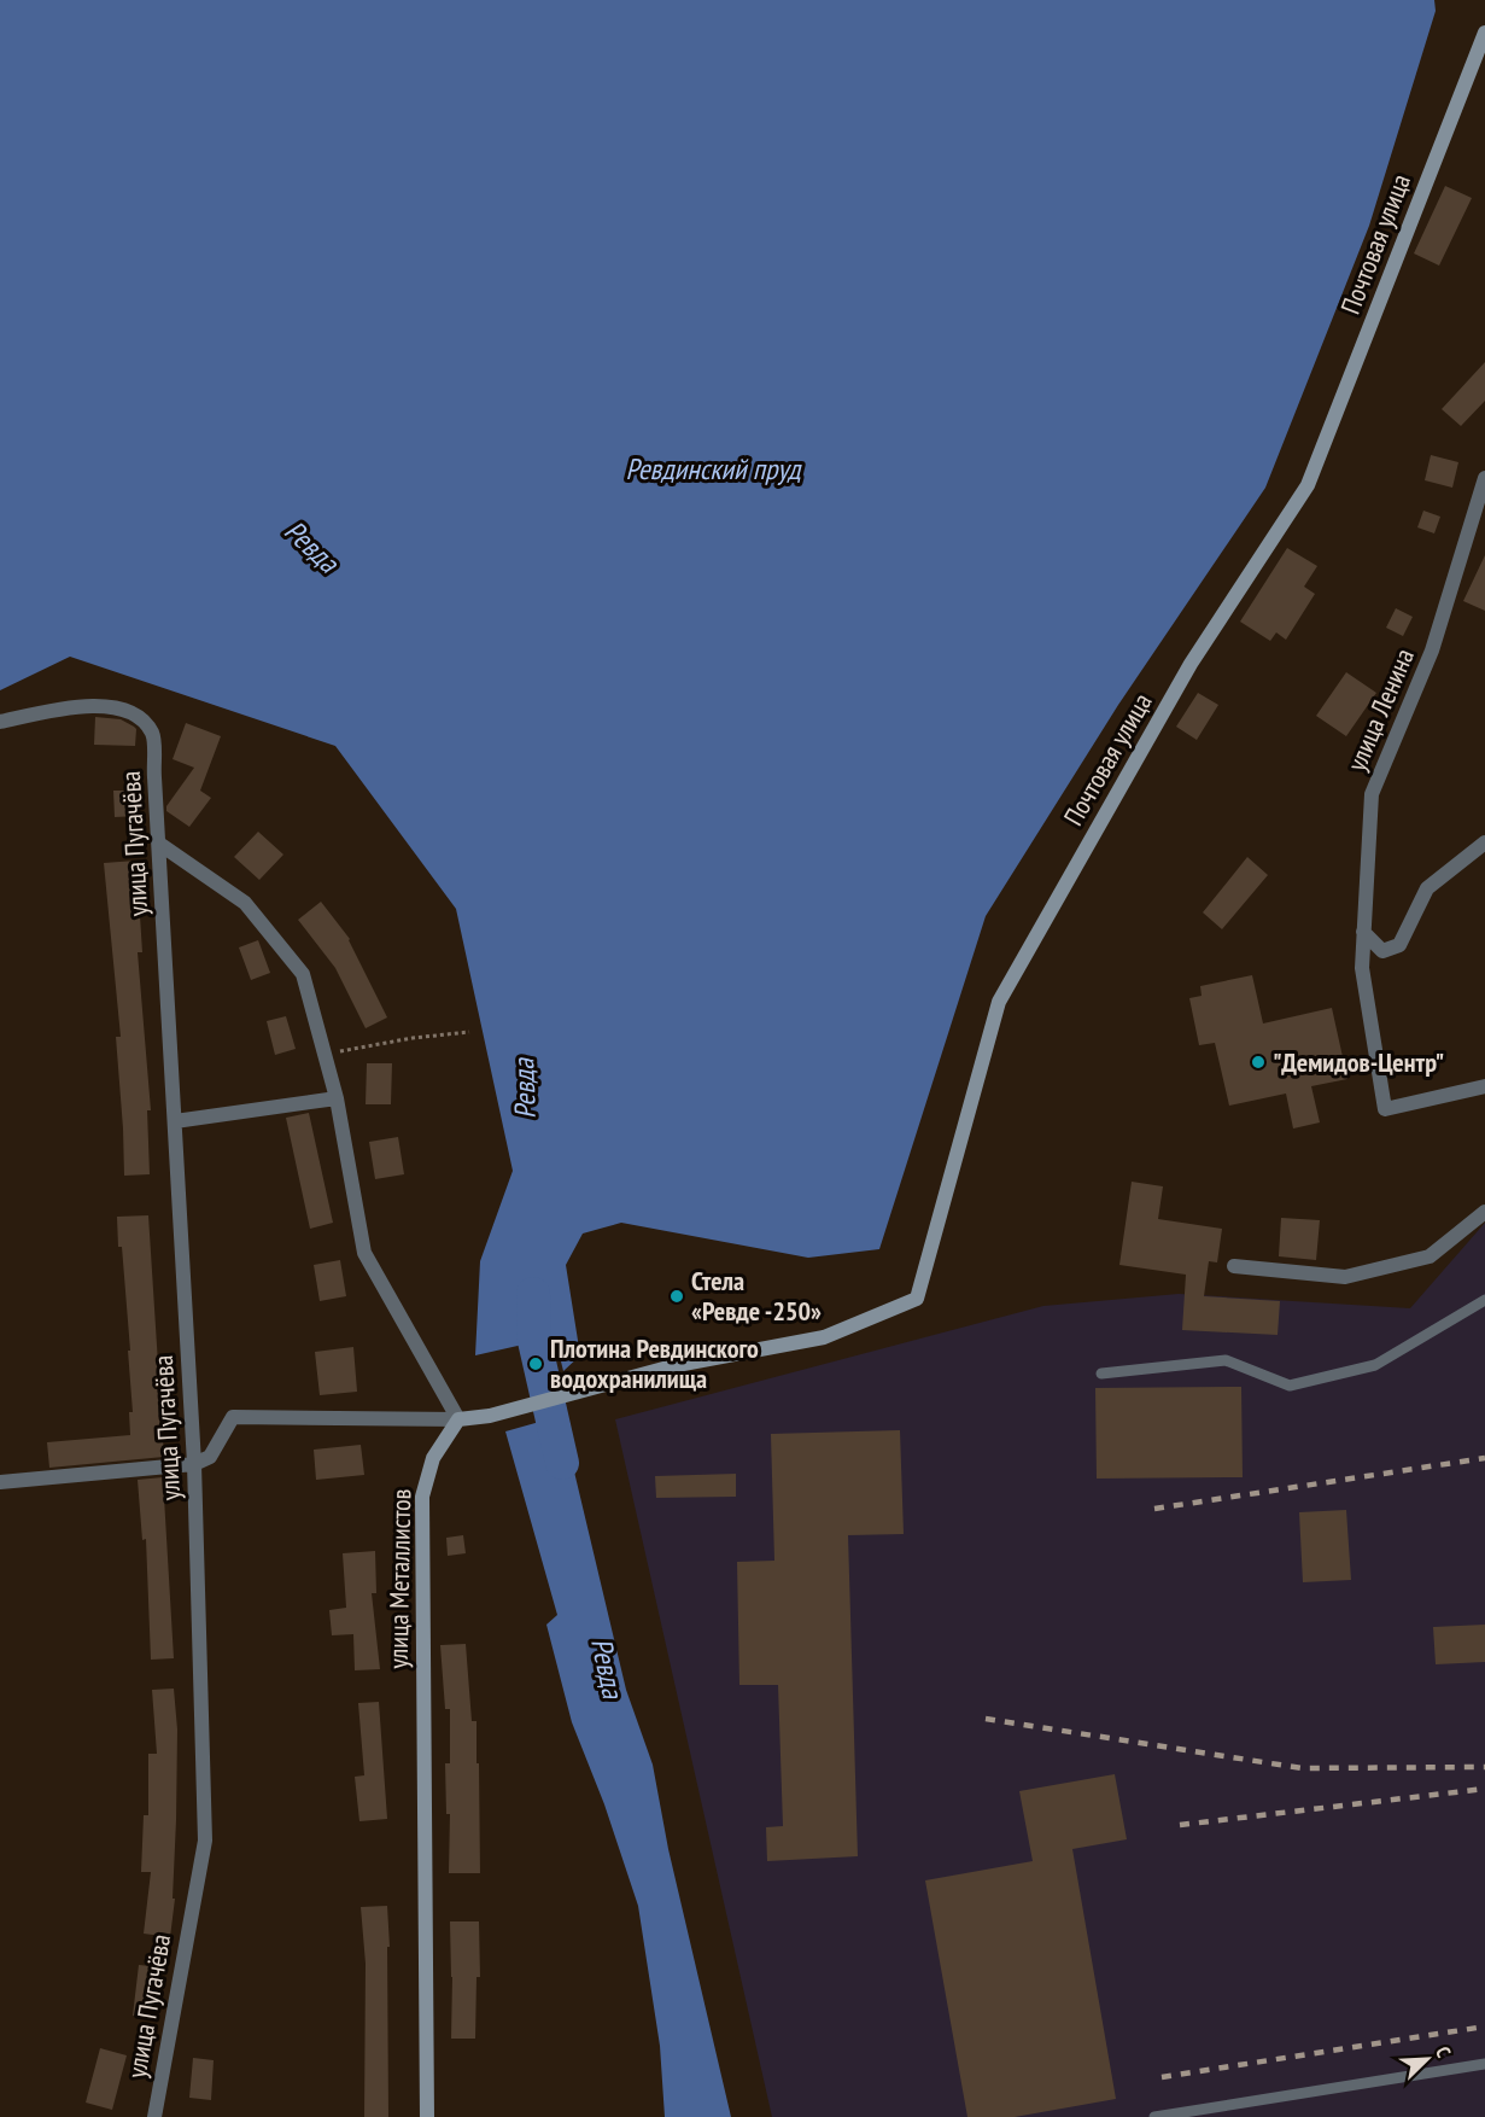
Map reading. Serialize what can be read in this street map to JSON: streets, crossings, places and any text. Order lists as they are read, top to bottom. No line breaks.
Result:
{"streets":{"street":["Почтовая улица","улица Ленина","улица Пугачёва","улица Металлистов"]},"crossings":[["Почтовая улица","улица Металлистов"]],"water":["Ревдинский пруд","Ревда"],"places":["\"Демидов-Центр\"","Стела «Ревде -250»","Плотина Ревдинского водохранилища"],"north":"top right"}
